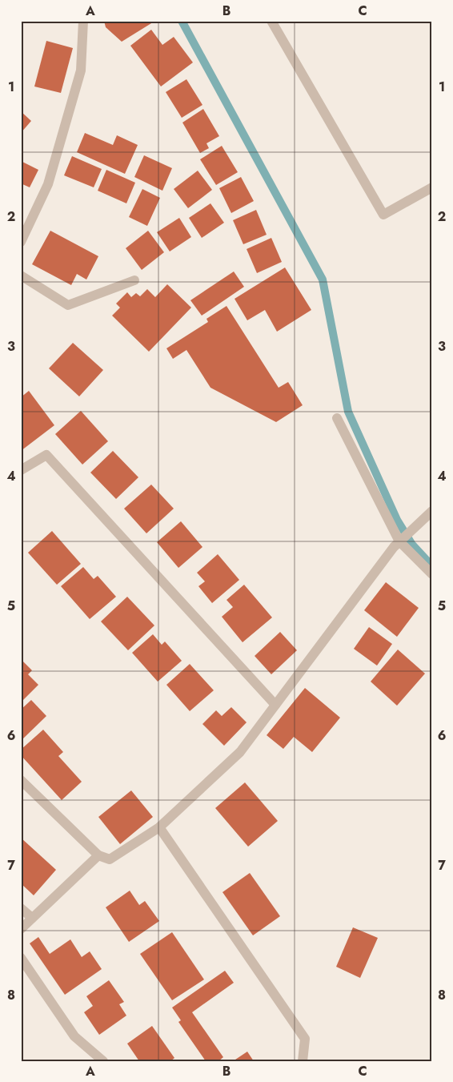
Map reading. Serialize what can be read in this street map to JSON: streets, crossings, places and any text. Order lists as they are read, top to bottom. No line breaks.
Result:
{"grid":{"columns":["A","B","C"],"rows":["1","2","3","4","5","6","7","8"]}}
